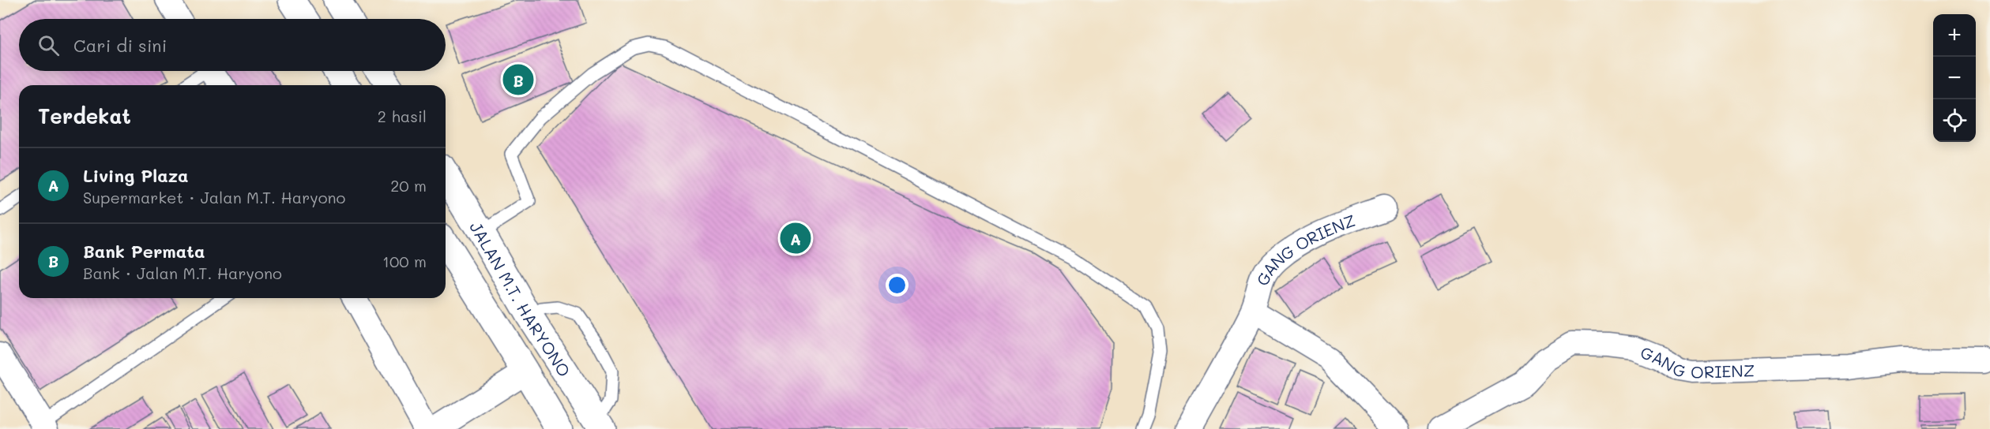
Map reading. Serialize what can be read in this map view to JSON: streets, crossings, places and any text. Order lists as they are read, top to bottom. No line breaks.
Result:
{"streets":{"main road":["JALAN M.T. HARYONO"],"street":["GANG ORIENZ"]},"page":{"map_buttons":["+","−"],"search":"Cari di sini","pins":["B","A"],"heading":["Terdekat","2 hasil"],"list":[{"mark":"A","name":"Living Plaza","note":"Supermarket · Jalan M.T. Haryono","value":"20 m"},{"mark":"B","name":"Bank Permata","note":"Bank · Jalan M.T. Haryono","value":"100 m"}]}}
